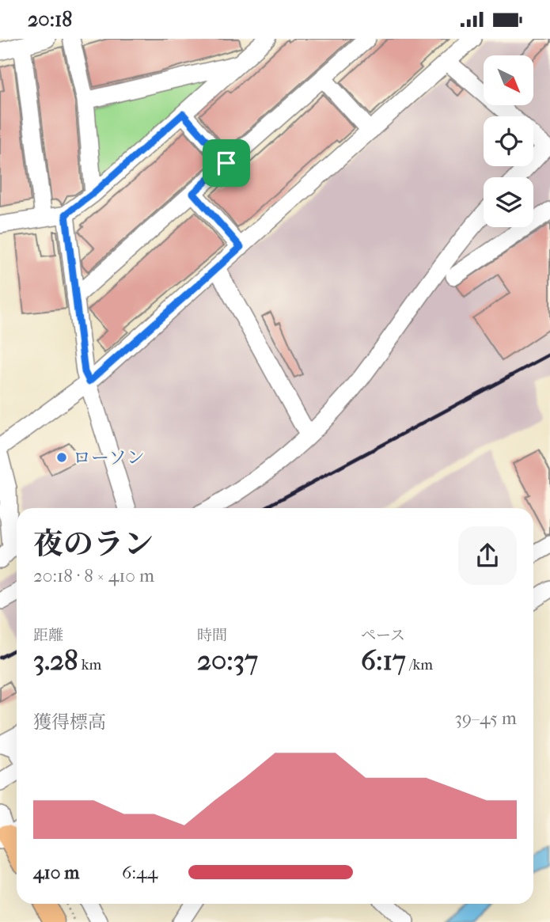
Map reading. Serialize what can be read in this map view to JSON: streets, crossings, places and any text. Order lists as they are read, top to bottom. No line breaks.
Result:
{"places":["ローソン"],"north":"bottom right","page":{"status":"20:18","heading":["夜のラン","20:18 · 8 × 410 m"],"stats":[["距離","3.28 km"],["時間","20:37"],["ペース","6:17 /km"]],"chart":["獲得標高","39–45 m"],"list":[{"name":"410 m","note":"6:44"}]}}
